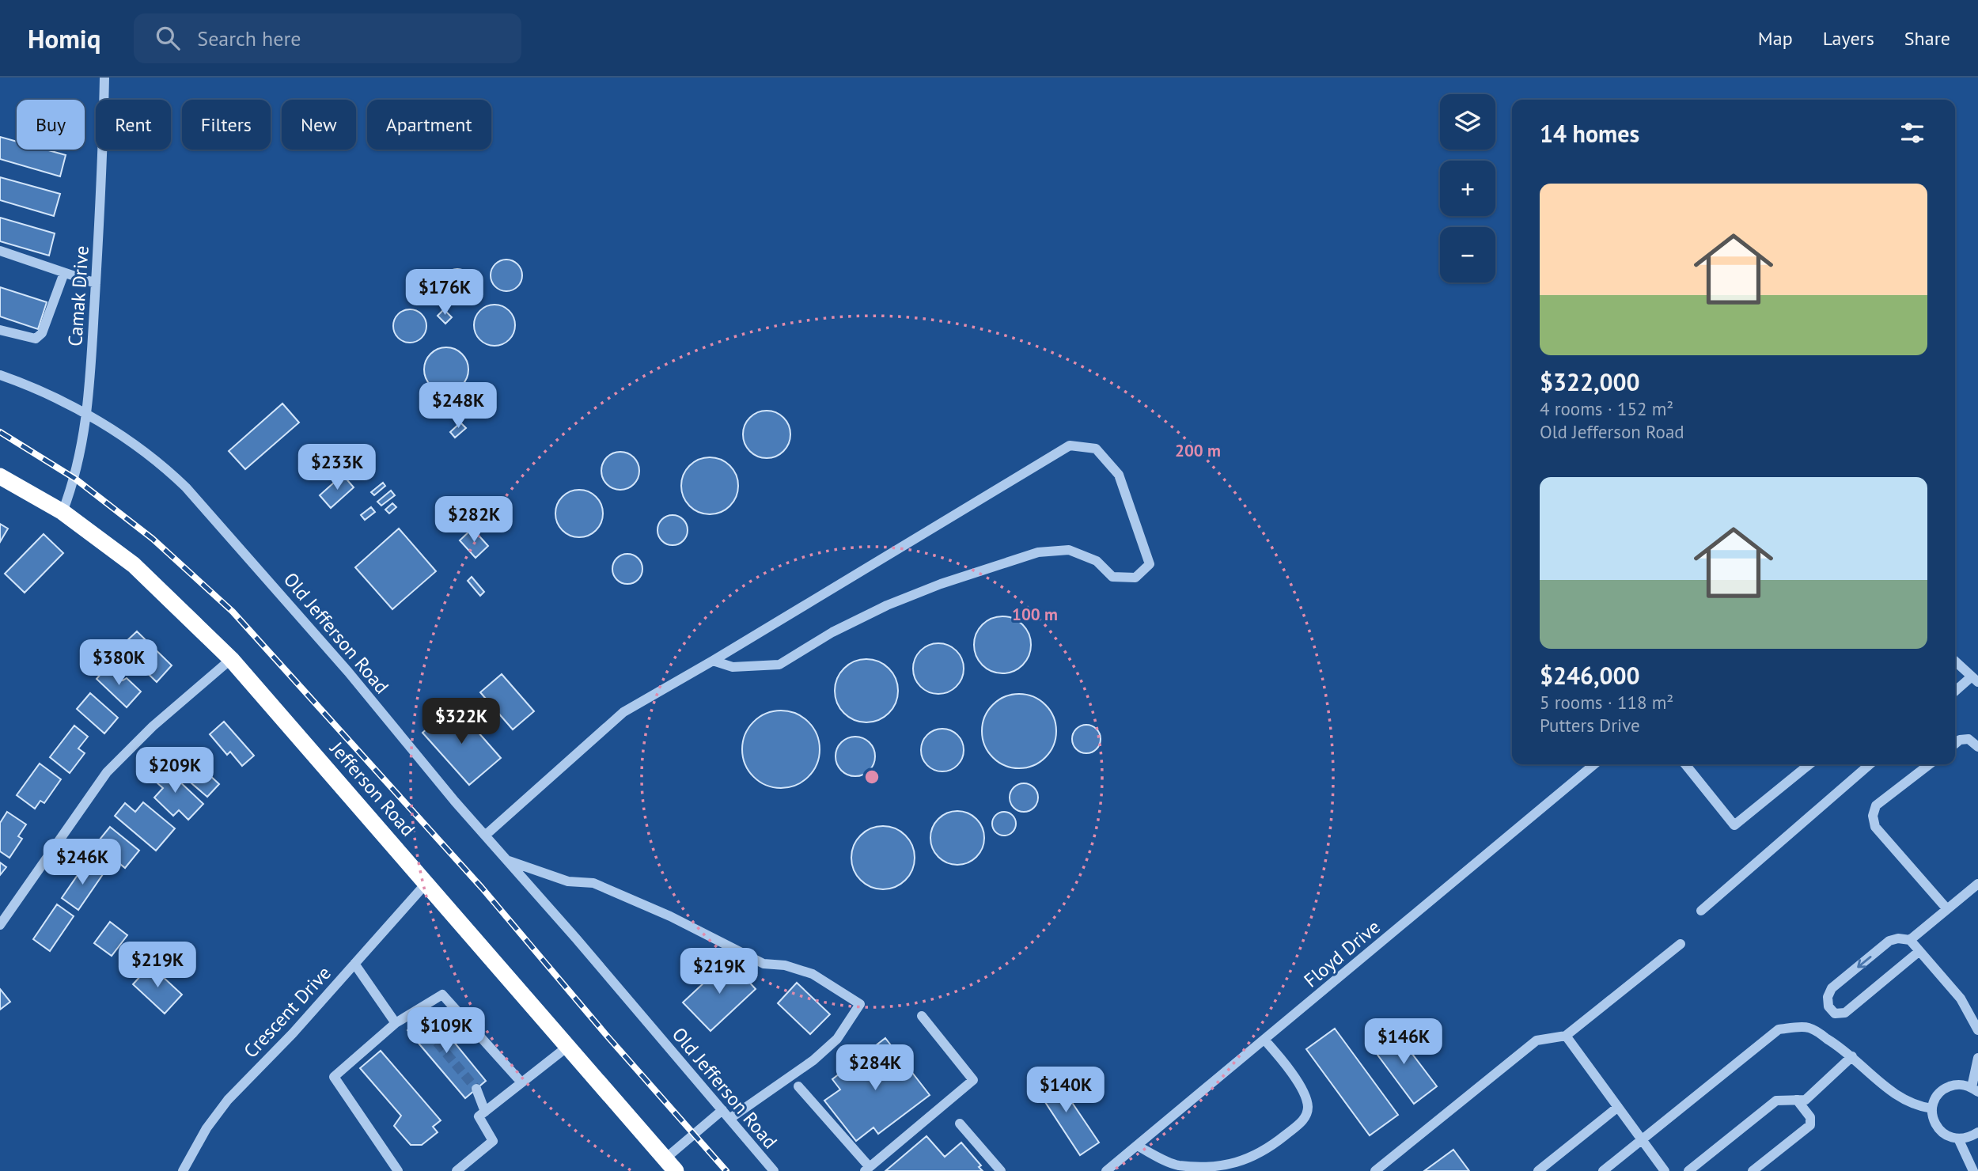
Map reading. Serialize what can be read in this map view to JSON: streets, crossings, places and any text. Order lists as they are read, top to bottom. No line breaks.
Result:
{"streets":{"highway":["Jefferson Road"],"street":["Camak Drive","Old Jefferson Road","Floyd Drive","Crescent Drive"]},"crossings":[["Camak Drive","Old Jefferson Road"],["Camak Drive","Jefferson Road"],["Jefferson Road","Crescent Drive"]],"page":{"header":"Homiq","search":"Search here","nav":["Map","Layers","Share"],"map_buttons":["+","−"],"chip":["Buy","Rent","Filters","New","Apartment"],"heading":"14 homes","list":[{"name":"$322,000","note":"4 rooms · 152 m² · Old Jefferson Road"},{"name":"$246,000","note":"5 rooms · 118 m² · Putters Drive"}],"price":["$176K","$248K","$233K","$282K","$380K","$322K","$209K","$246K","$219K","$219K","$109K","$146K","$284K","$140K"]},"rings":["200 m","100 m"]}
